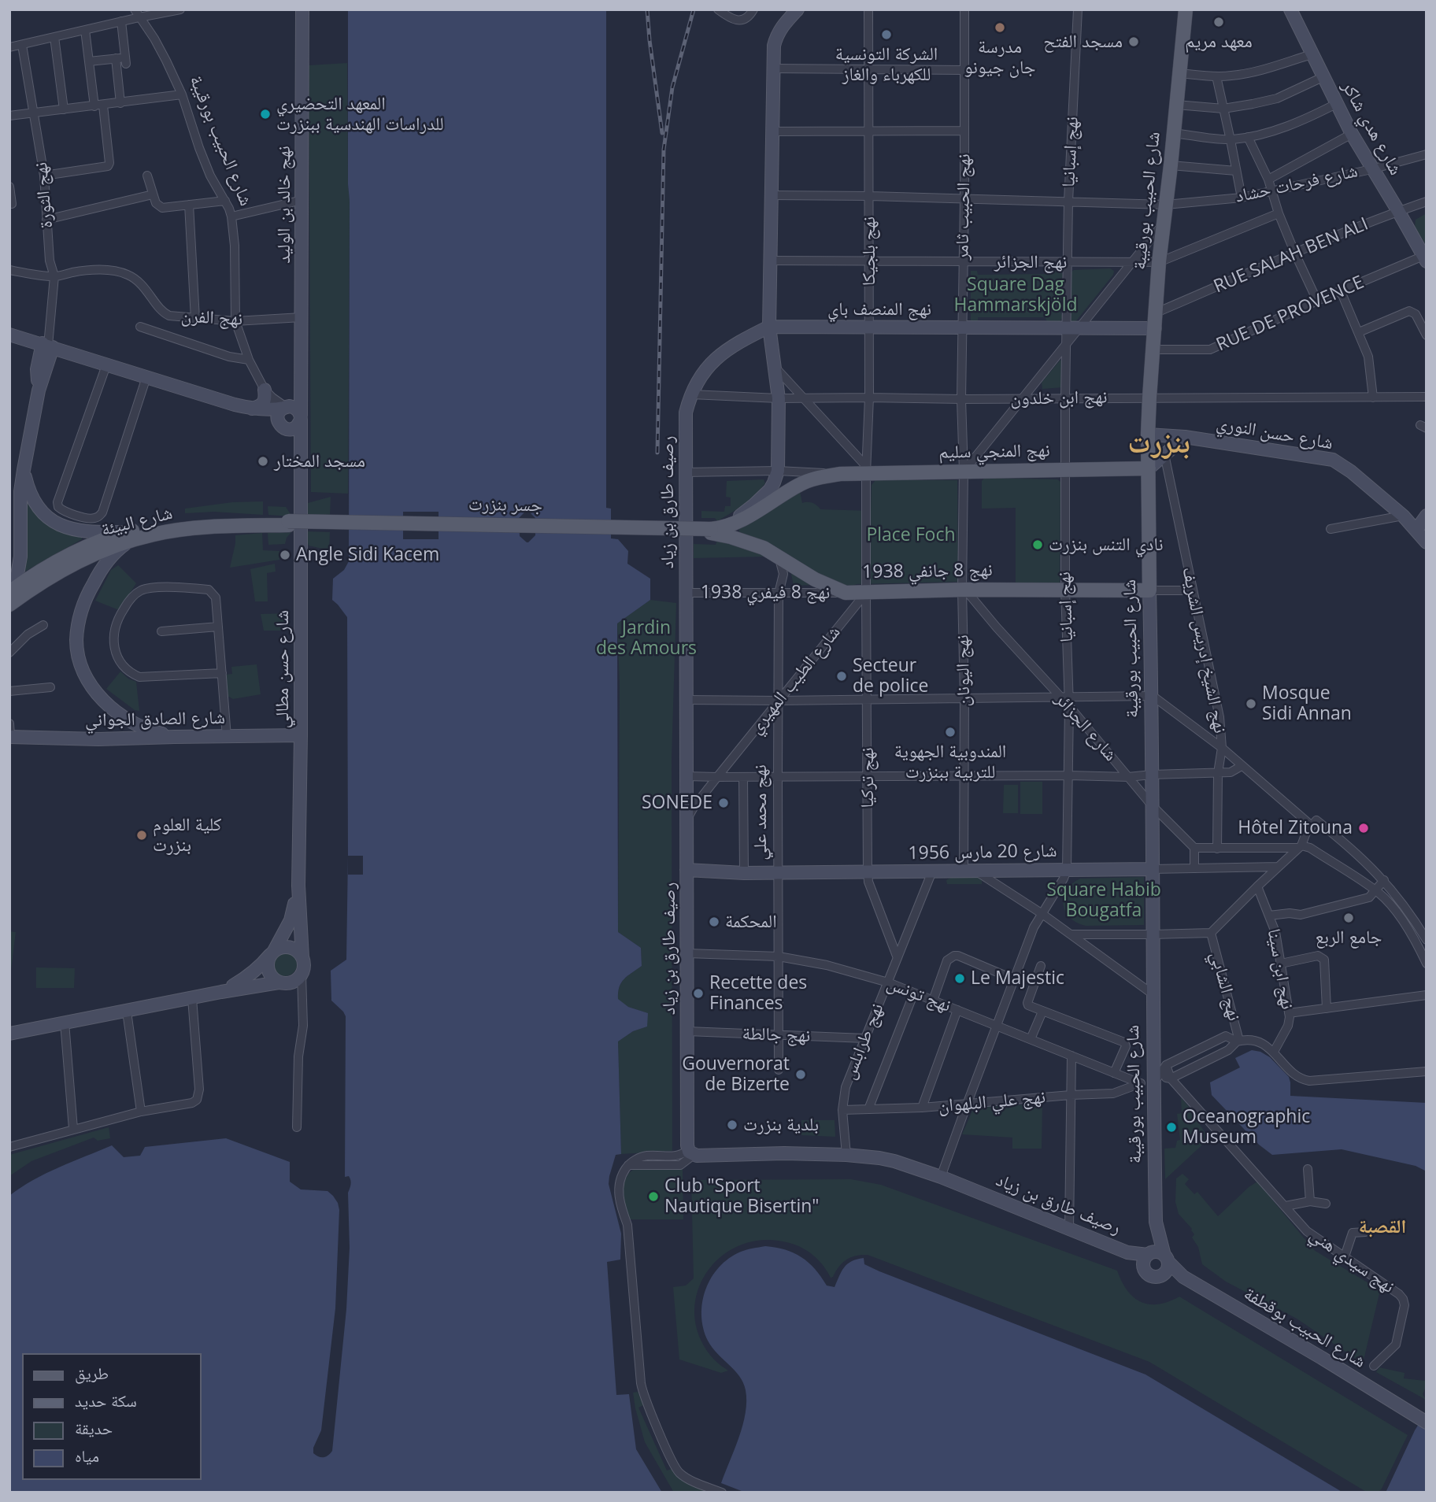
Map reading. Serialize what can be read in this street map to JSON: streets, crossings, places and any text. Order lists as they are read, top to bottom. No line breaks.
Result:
{"streets":{"main road":["شارع الحبيب بورقيبة","نهج المنجي سليم","جسر بنزرت","شارع البيئة","نهج 8 جانفي 1938"],"street":["شارع هدي شاكر","نهج إسبانيا","شارع فرحات حشاد","نهج الثورة","نهج خالد بن الوليد","نهج الحبيب ثامر","نهج بلجيكا","RUE SALAH BEN ALI","نهج الجزائر","نهج المنصف باي","RUE DE PROVENCE","نهج الفرن","نهج ابن خلدون","شارع حسن النوري","رصيف طارق بن زياد","نهج 8 فيفري 1938","نهج الشيخ إدريس الشريف","شارع حسن مطالي","نهج اليونان","شارع الطيب المهيري","شارع الصادق الجواني","شارع الجزائر","نهج تركيا","نهج محمد علي","شارع 20 مارس 1956","نهج ابن سينا","نهج الشابي","نهج تونس","نهج جالطة","نهج طرابلس","نهج علي البلهوان","نهج سيدي هني","شارع الحبيب بوقطفة"]},"crossings":[["شارع هدي شاكر","شارع فرحات حشاد"],["شارع هدي شاكر","RUE SALAH BEN ALI"],["شارع هدي شاكر","RUE DE PROVENCE"],["شارع الحبيب بورقيبة","شارع فرحات حشاد"],["شارع الحبيب بورقيبة","RUE SALAH BEN ALI"],["شارع الحبيب بورقيبة","نهج الجزائر"],["شارع الحبيب بورقيبة","نهج المنصف باي"],["شارع الحبيب بورقيبة","RUE DE PROVENCE"],["شارع الحبيب بورقيبة","نهج الفرن"],["شارع الحبيب بورقيبة","نهج ابن خلدون"],["شارع الحبيب بورقيبة","شارع حسن النوري"],["شارع الحبيب بورقيبة","نهج المنجي سليم"],["شارع الحبيب بورقيبة","رصيف طارق بن زياد"],["شارع الحبيب بورقيبة","نهج 8 جانفي 1938"],["شارع الحبيب بورقيبة","شارع الجزائر"],["شارع الحبيب بورقيبة","شارع 20 مارس 1956"],["شارع الحبيب بورقيبة","نهج علي البلهوان"],["شارع الحبيب بورقيبة","شارع الحبيب بوقطفة"],["نهج إسبانيا","شارع فرحات حشاد"],["نهج إسبانيا","نهج الجزائر"],["نهج إسبانيا","نهج المنصف باي"],["نهج إسبانيا","نهج ابن خلدون"],["نهج إسبانيا","نهج المنجي سليم"],["نهج إسبانيا","نهج 8 جانفي 1938"],["نهج إسبانيا","شارع الجزائر"],["شارع فرحات حشاد","نهج الحبيب ثامر"],["شارع فرحات حشاد","نهج بلجيكا"],["نهج الثورة","نهج الفرن"],["نهج خالد بن الوليد","نهج الفرن"],["نهج خالد بن الوليد","شارع حسن مطالي"],["نهج الحبيب ثامر","نهج الجزائر"],["نهج الحبيب ثامر","نهج المنصف باي"],["نهج الحبيب ثامر","نهج ابن خلدون"],["نهج الحبيب ثامر","نهج المنجي سليم"],["نهج الحبيب ثامر","نهج اليونان"],["نهج بلجيكا","نهج الجزائر"],["نهج بلجيكا","نهج المنصف باي"],["نهج بلجيكا","نهج ابن خلدون"],["نهج بلجيكا","نهج المنجي سليم"],["نهج بلجيكا","نهج 8 جانفي 1938"],["نهج بلجيكا","شارع الطيب المهيري"],["نهج بلجيكا","نهج تركيا"],["نهج المنصف باي","رصيف طارق بن زياد"],["نهج ابن خلدون","رصيف طارق بن زياد"],["نهج المنجي سليم","رصيف طارق بن زياد"],["نهج المنجي سليم","جسر بنزرت"],["نهج المنجي سليم","نهج 8 جانفي 1938"],["نهج المنجي سليم","نهج اليونان"],["رصيف طارق بن زياد","نهج 8 فيفري 1938"],["رصيف طارق بن زياد","شارع الطيب المهيري"],["رصيف طارق بن زياد","شارع 20 مارس 1956"],["رصيف طارق بن زياد","نهج تونس"],["رصيف طارق بن زياد","نهج جالطة"],["رصيف طارق بن زياد","نهج طرابلس"],["رصيف طارق بن زياد","شارع الحبيب بوقطفة"],["جسر بنزرت","شارع البيئة"],["جسر بنزرت","نهج 8 جانفي 1938"],["نهج 8 جانفي 1938","نهج 8 فيفري 1938"],["نهج 8 جانفي 1938","نهج اليونان"],["نهج 8 جانفي 1938","شارع الطيب المهيري"],["نهج 8 جانفي 1938","شارع الجزائر"],["نهج 8 جانفي 1938","نهج تركيا"],["نهج 8 جانفي 1938","نهج محمد علي"],["نهج 8 فيفري 1938","نهج محمد علي"],["شارع حسن مطالي","شارع الصادق الجواني"],["نهج اليونان","شارع الجزائر"],["نهج اليونان","شارع 20 مارس 1956"],["شارع الطيب المهيري","نهج تركيا"],["شارع الطيب المهيري","نهج محمد علي"],["نهج تركيا","شارع 20 مارس 1956"],["نهج تركيا","نهج طرابلس"],["نهج محمد علي","شارع 20 مارس 1956"],["نهج محمد علي","نهج تونس"],["نهج محمد علي","نهج جالطة"],["شارع 20 مارس 1956","نهج طرابلس"],["نهج الشابي","نهج سيدي هني"],["نهج تونس","نهج طرابلس"],["نهج تونس","نهج علي البلهوان"],["نهج جالطة","نهج طرابلس"],["نهج طرابلس","نهج علي البلهوان"]],"districts":["بنزرت","القصبة"],"parks":["Square Dag Hammarskjöld","Place Foch","Jardin des Amours","Square Habib Bougatfa"],"places":["معهد مريم","مدرسة جان جيونو","الشركة التونسية للكهرباء والغاز","مسجد الفتح","المعهد التحضيري للدراسات الهندسية ببنزرت","مسجد المختار","نادي التنس بنزرت","Angle Sidi Kacem","Secteur de police","Mosque Sidi Annan","المندوبية الجهوية للتربية ببنزرت","SONEDE","Hôtel Zitouna","كلية العلوم بنزرت","جامع الربع","المحكمة","Le Majestic","Recette des Finances","Gouvernorat de Bizerte","بلدية بنزرت","Oceanographic Museum","Club \"Sport Nautique Bisertin\""],"legend":["طريق","سكة حديد","حديقة","مياه"]}
